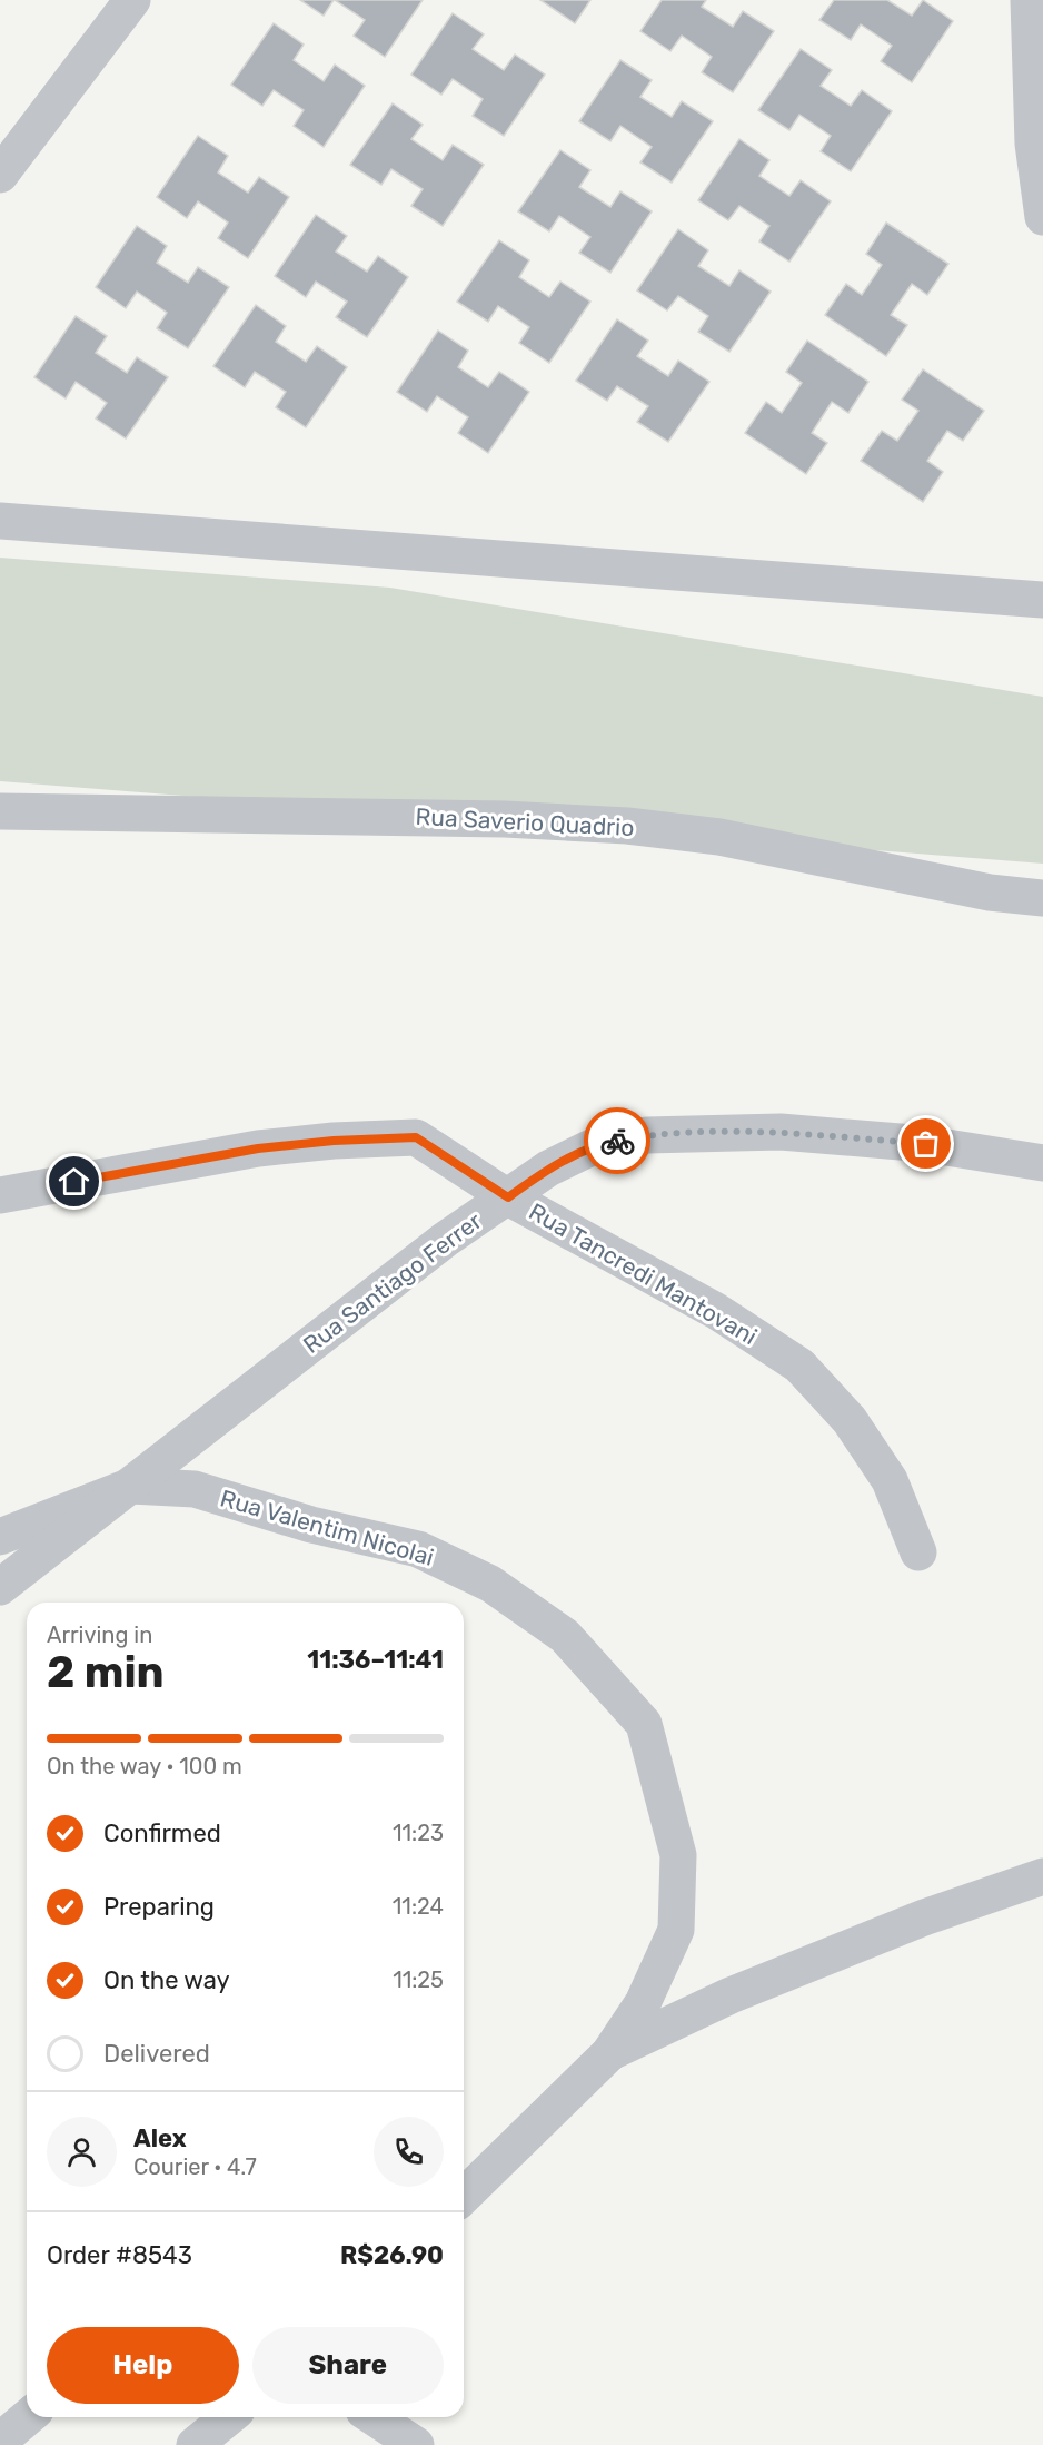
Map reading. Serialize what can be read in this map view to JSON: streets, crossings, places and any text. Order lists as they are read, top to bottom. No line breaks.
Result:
{"streets":{"street":["Rua Saverio Quadrio","Rua Tancredi Mantovani","Rua Santiago Ferrer","Rua Valentim Nicolai"]},"crossings":[["Rua Tancredi Mantovani","Rua Santiago Ferrer"],["Rua Santiago Ferrer","Rua Valentim Nicolai"]],"page":{"heading":["2 min","Arriving in","11:36–11:41"],"panel":["Alex","Courier · 4.7","Order #8543","R$26.90"],"bar":"On the way · 100 m","list":[["Confirmed","11:23"],["Preparing","11:24"],["On the way","11:25"],"Delivered"],"buttons":["Help","Share"]}}
